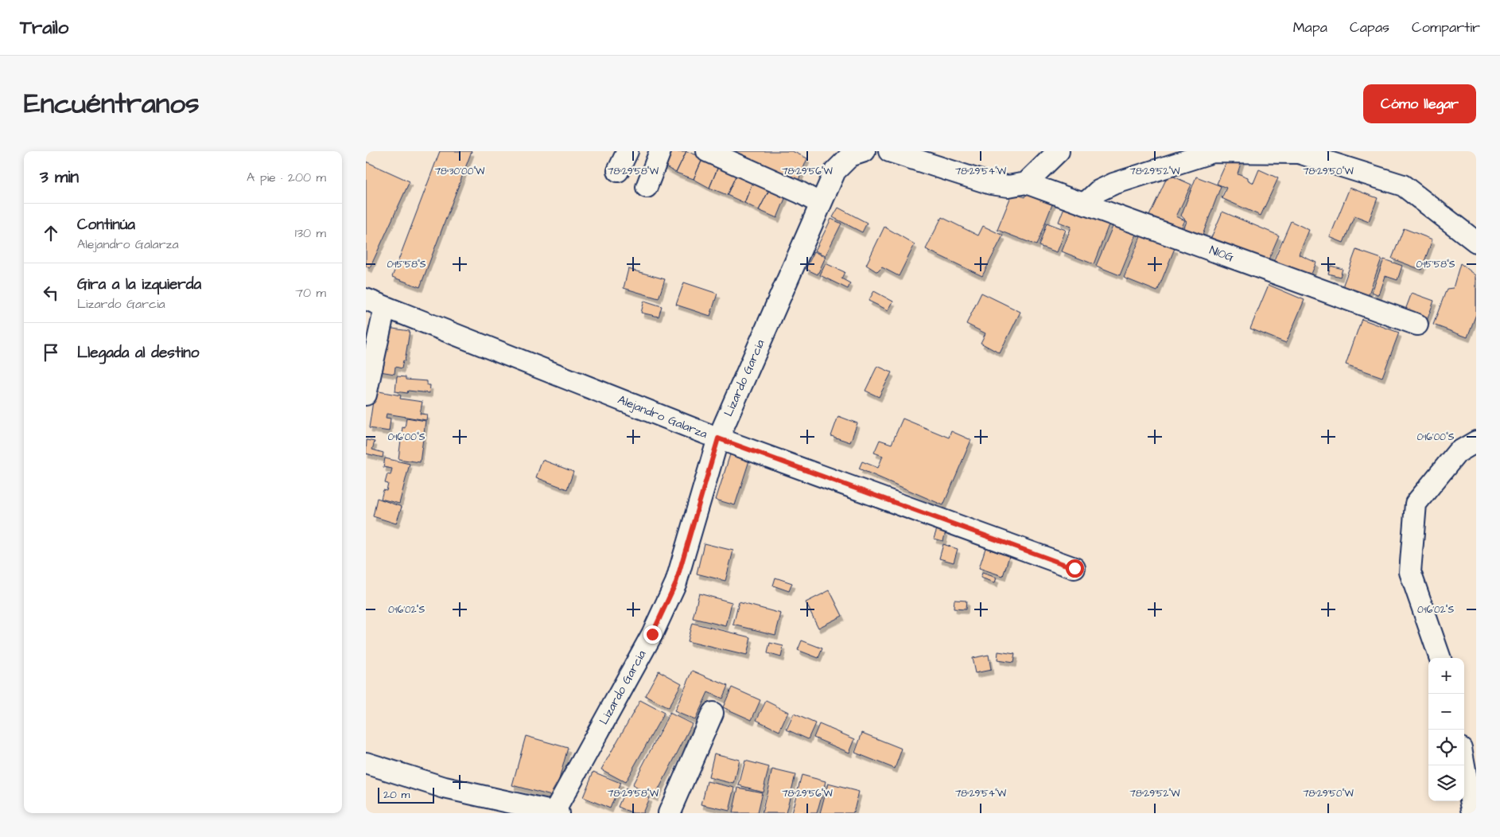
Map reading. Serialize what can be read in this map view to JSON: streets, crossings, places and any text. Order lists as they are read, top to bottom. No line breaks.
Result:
{"streets":{"street":["N10G","Lizardo Garcia","Alejandro Galarza"]},"crossings":[["Lizardo Garcia","Alejandro Galarza"]],"scale_bar":"20 m","page":{"header":"Trailo","nav":["Mapa","Capas","Compartir"],"title":"Encuéntranos","buttons":"Cómo llegar","heading":["3 min","A pie · 200 m"],"list":[["Continúa","Alejandro Galarza","130 m"],["Gira a la izquierda","Lizardo Garcia","70 m"],"Llegada al destino"],"map_buttons":["+","−"],"scale":"20 m"},"coordinates":["78°30'00\"W","78°29'58\"W","78°29'56\"W","78°29'54\"W","78°29'52\"W","78°29'50\"W","0°15'58\"S","0°16'00\"S","0°16'02\"S"]}
